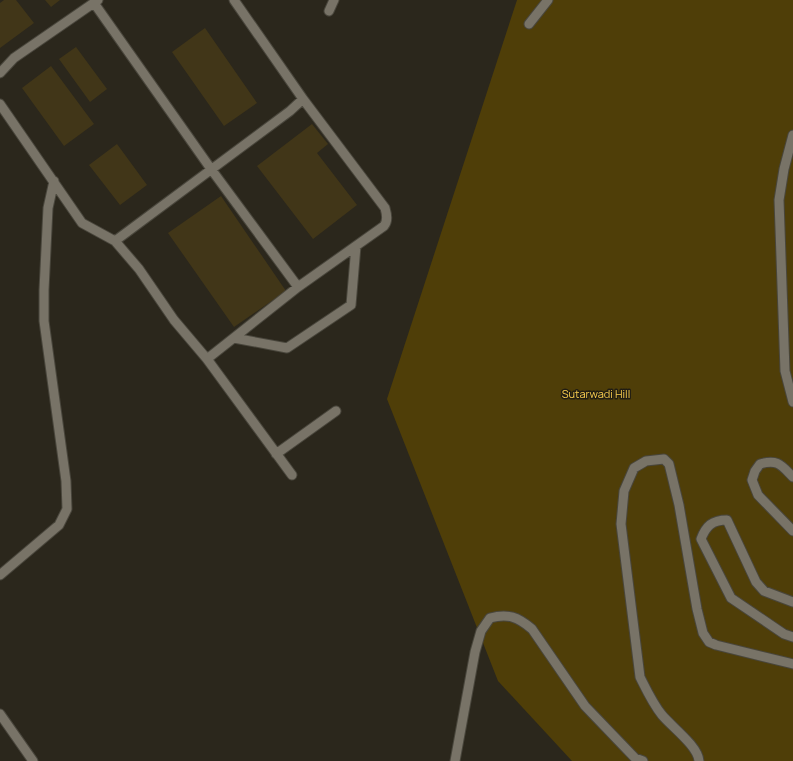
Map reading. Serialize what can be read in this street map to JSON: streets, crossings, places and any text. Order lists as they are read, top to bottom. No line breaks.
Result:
{"parks":["Sutarwadi Hill"]}
